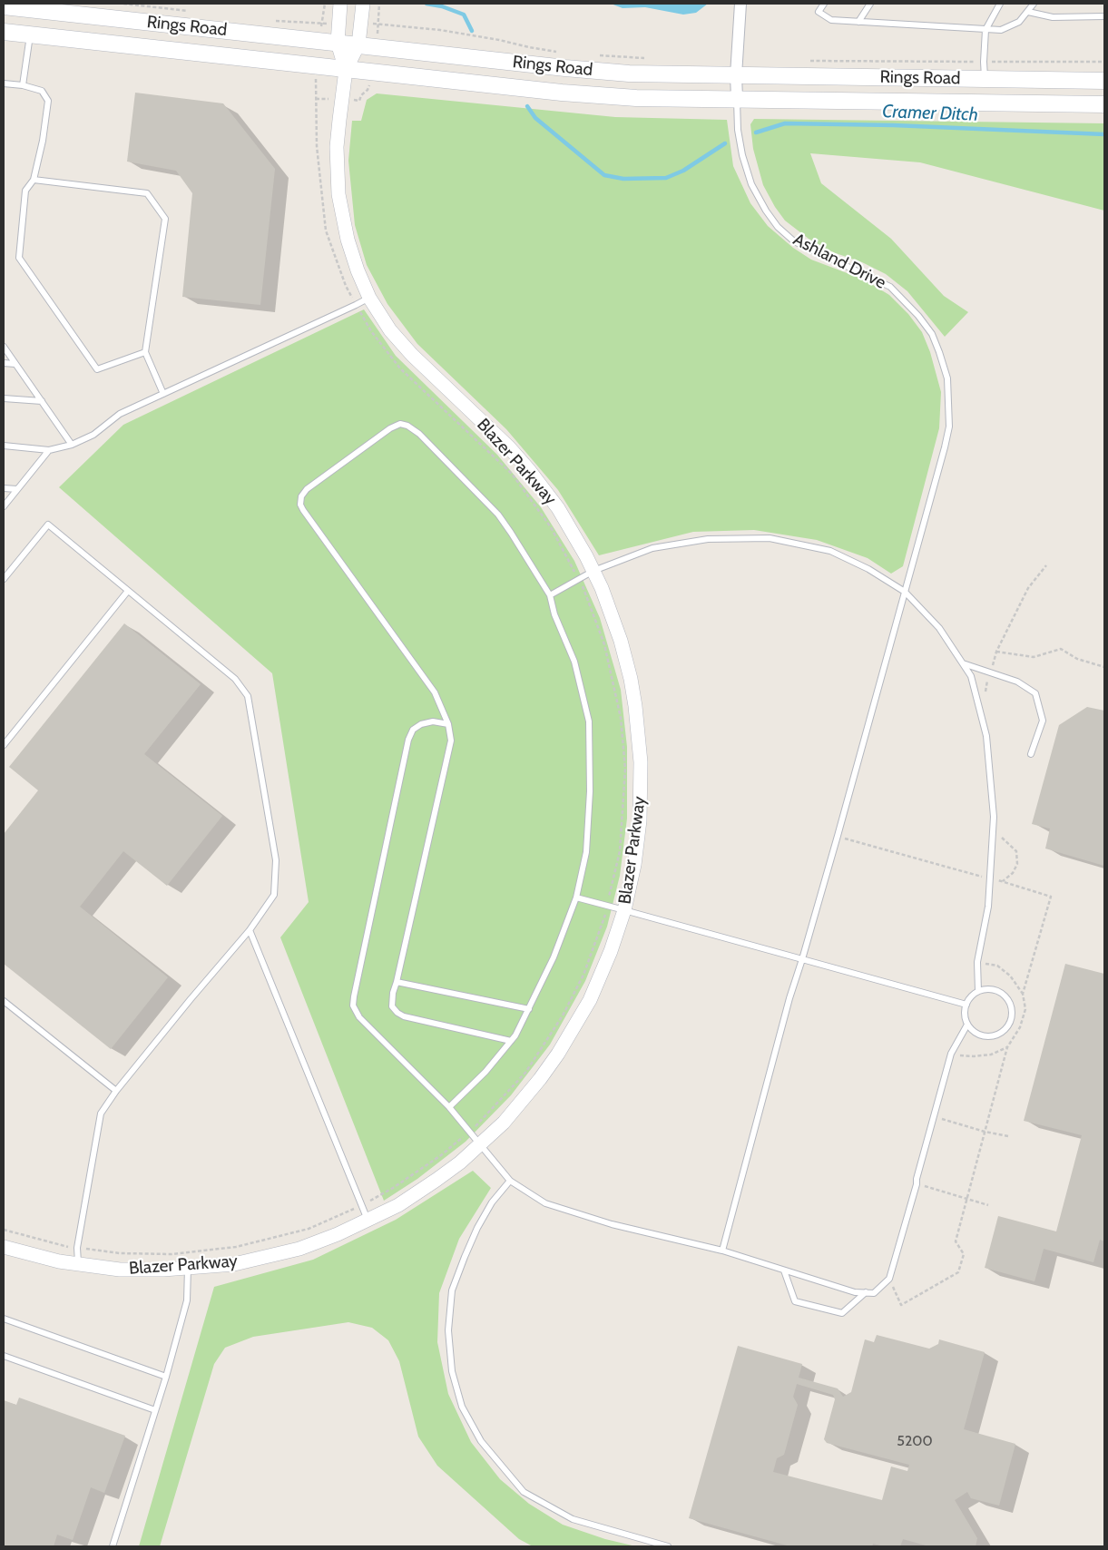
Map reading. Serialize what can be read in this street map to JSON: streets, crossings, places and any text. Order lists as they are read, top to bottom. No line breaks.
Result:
{"streets":{"main road":["Rings Road"],"street":["Blazer Parkway"],"lane":["Ashland Drive"]},"crossings":[["Rings Road","Ashland Drive"],["Rings Road","Blazer Parkway"]],"water":["Cramer Ditch"],"house_numbers":["5200"]}
